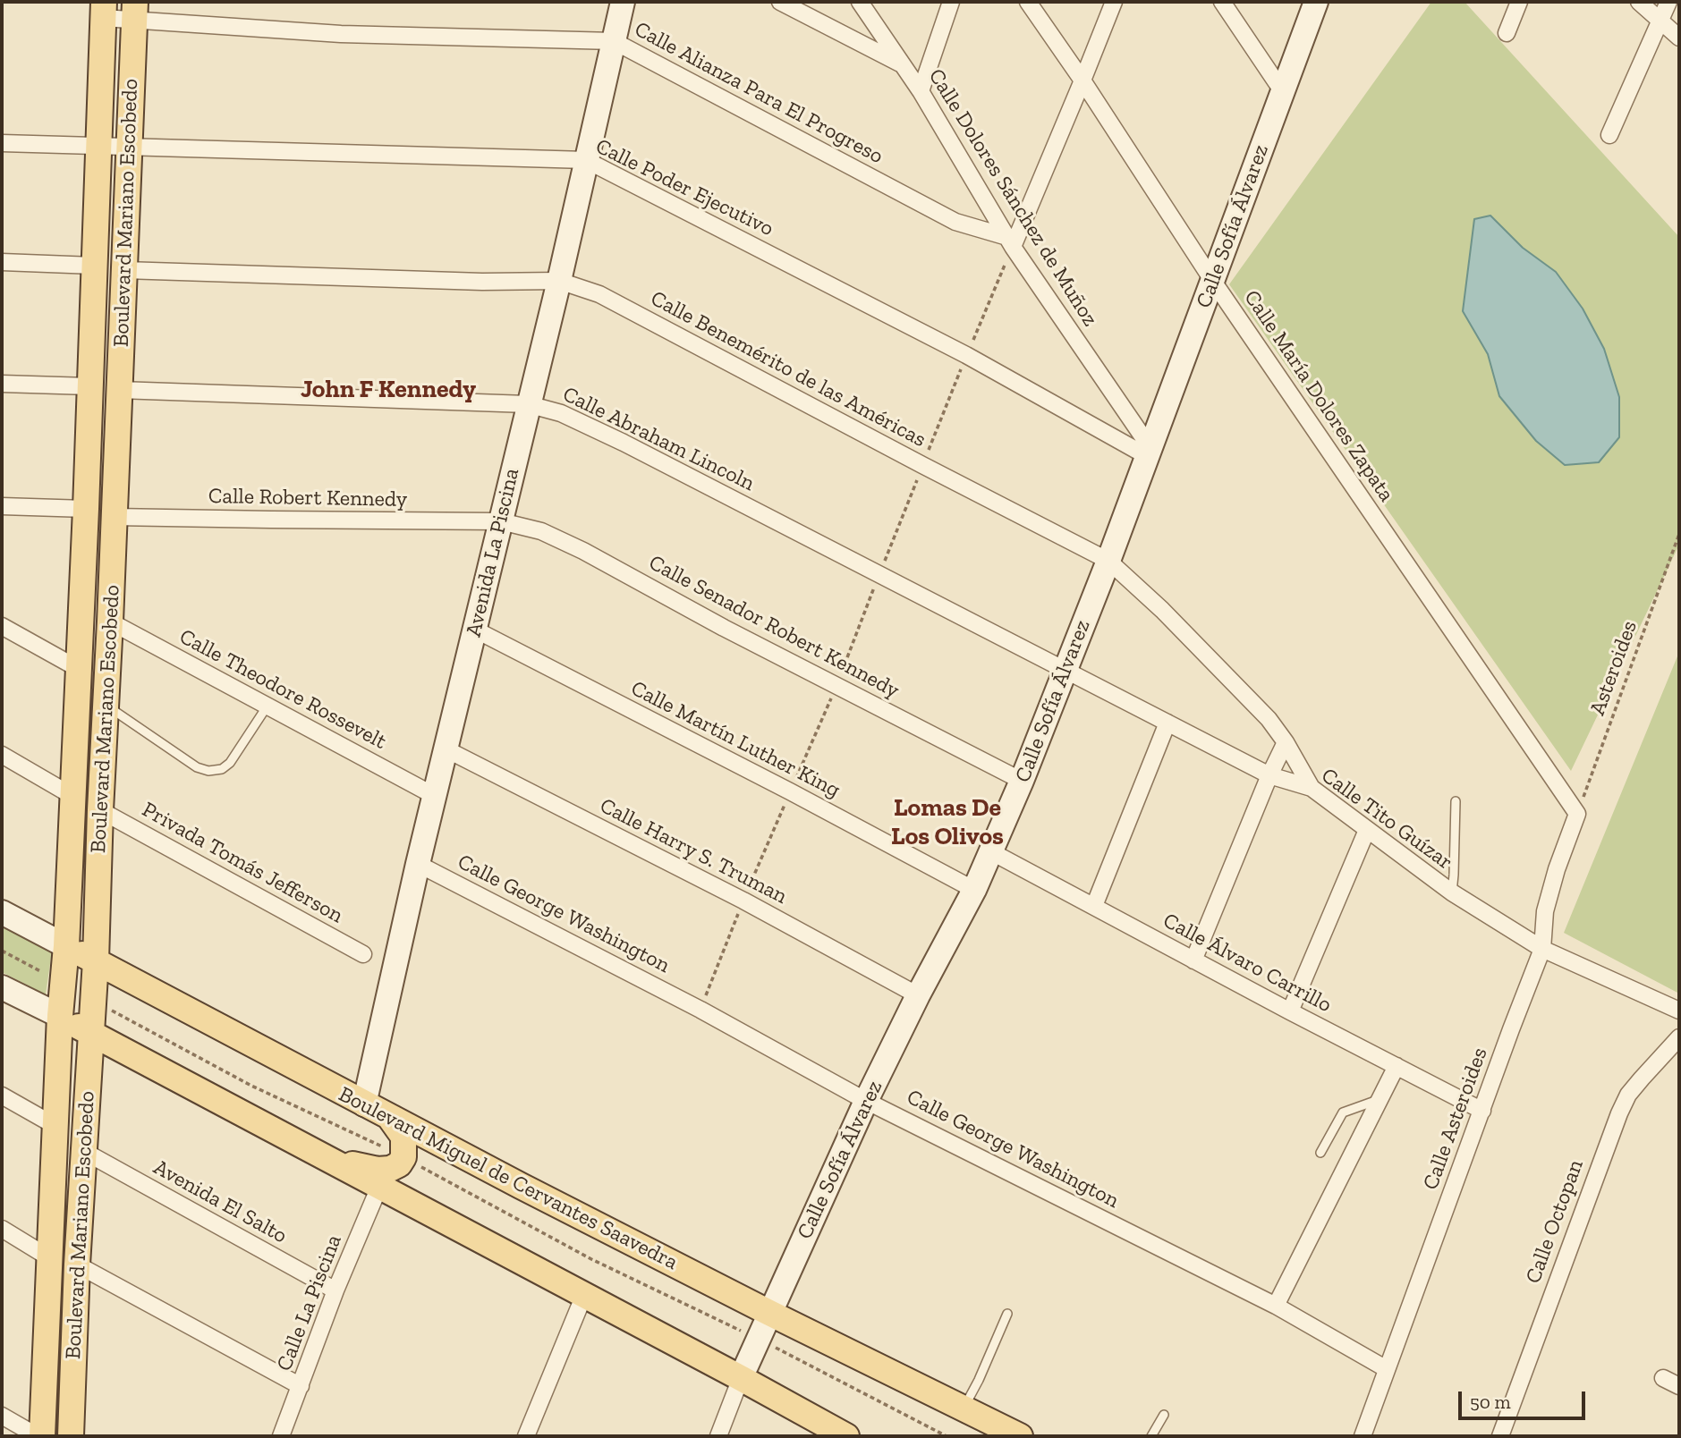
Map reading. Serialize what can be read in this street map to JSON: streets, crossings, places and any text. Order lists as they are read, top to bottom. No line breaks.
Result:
{"streets":{"main road":["Boulevard Mariano Escobedo","Boulevard Miguel de Cervantes Saavedra"],"street":["Calle Alianza Para El Progreso","Calle Poder Ejecutivo","Calle Dolores Sánchez de Muñoz","Calle Sofía Álvarez","Calle Benemérito de las Américas","Calle María Dolores Zapata","Calle Abraham Lincoln","Calle Robert Kennedy","Avenida La Piscina","Calle Senador Robert Kennedy","Calle Theodore Rossevelt","Calle Martín Luther King","Calle Tito Guízar","Calle Harry S. Truman","Privada Tomás Jefferson","Calle George Washington","Calle Álvaro Carrillo","Calle Asteroides","Avenida El Salto","Calle Octopan","Calle La Piscina"],"path":["Asteroides"]},"crossings":[["Calle Alianza Para El Progreso","Calle Dolores Sánchez de Muñoz"],["Calle Alianza Para El Progreso","Boulevard Mariano Escobedo"],["Calle Alianza Para El Progreso","Avenida La Piscina"],["Calle Poder Ejecutivo","Calle Dolores Sánchez de Muñoz"],["Calle Poder Ejecutivo","Boulevard Mariano Escobedo"],["Calle Poder Ejecutivo","Calle Sofía Álvarez"],["Calle Poder Ejecutivo","Avenida La Piscina"],["Calle Dolores Sánchez de Muñoz","Calle Sofía Álvarez"],["Boulevard Mariano Escobedo","Calle Benemérito de las Américas"],["Boulevard Mariano Escobedo","Calle Abraham Lincoln"],["Boulevard Mariano Escobedo","Calle Robert Kennedy"],["Boulevard Mariano Escobedo","Calle Theodore Rossevelt"],["Boulevard Mariano Escobedo","Privada Tomás Jefferson"],["Boulevard Mariano Escobedo","Boulevard Miguel de Cervantes Saavedra"],["Boulevard Mariano Escobedo","Avenida El Salto"],["Calle Sofía Álvarez","Calle Benemérito de las Américas"],["Calle Sofía Álvarez","Calle María Dolores Zapata"],["Calle Sofía Álvarez","Calle Abraham Lincoln"],["Calle Sofía Álvarez","Calle Senador Robert Kennedy"],["Calle Sofía Álvarez","Calle Martín Luther King"],["Calle Sofía Álvarez","Calle Tito Guízar"],["Calle Sofía Álvarez","Calle Harry S. Truman"],["Calle Sofía Álvarez","Calle George Washington"],["Calle Sofía Álvarez","Calle Álvaro Carrillo"],["Calle Sofía Álvarez","Boulevard Miguel de Cervantes Saavedra"],["Calle Benemérito de las Américas","Avenida La Piscina"],["Calle Benemérito de las Américas","Calle Tito Guízar"],["Calle María Dolores Zapata","Asteroides"],["Calle María Dolores Zapata","Calle Asteroides"],["Calle Abraham Lincoln","Avenida La Piscina"],["Calle Abraham Lincoln","Calle Tito Guízar"],["Calle Robert Kennedy","Avenida La Piscina"],["Calle Robert Kennedy","Calle Senador Robert Kennedy"],["Avenida La Piscina","Calle Senador Robert Kennedy"],["Avenida La Piscina","Calle Theodore Rossevelt"],["Avenida La Piscina","Calle Martín Luther King"],["Avenida La Piscina","Calle Harry S. Truman"],["Avenida La Piscina","Calle George Washington"],["Avenida La Piscina","Boulevard Miguel de Cervantes Saavedra"],["Asteroides","Calle Asteroides"],["Calle Tito Guízar","Calle Asteroides"],["Calle George Washington","Calle Asteroides"],["Calle Álvaro Carrillo","Calle Asteroides"],["Avenida El Salto","Calle La Piscina"]],"districts":["John F Kennedy","Lomas De Los Olivos"],"scale_bar":"50 m"}
